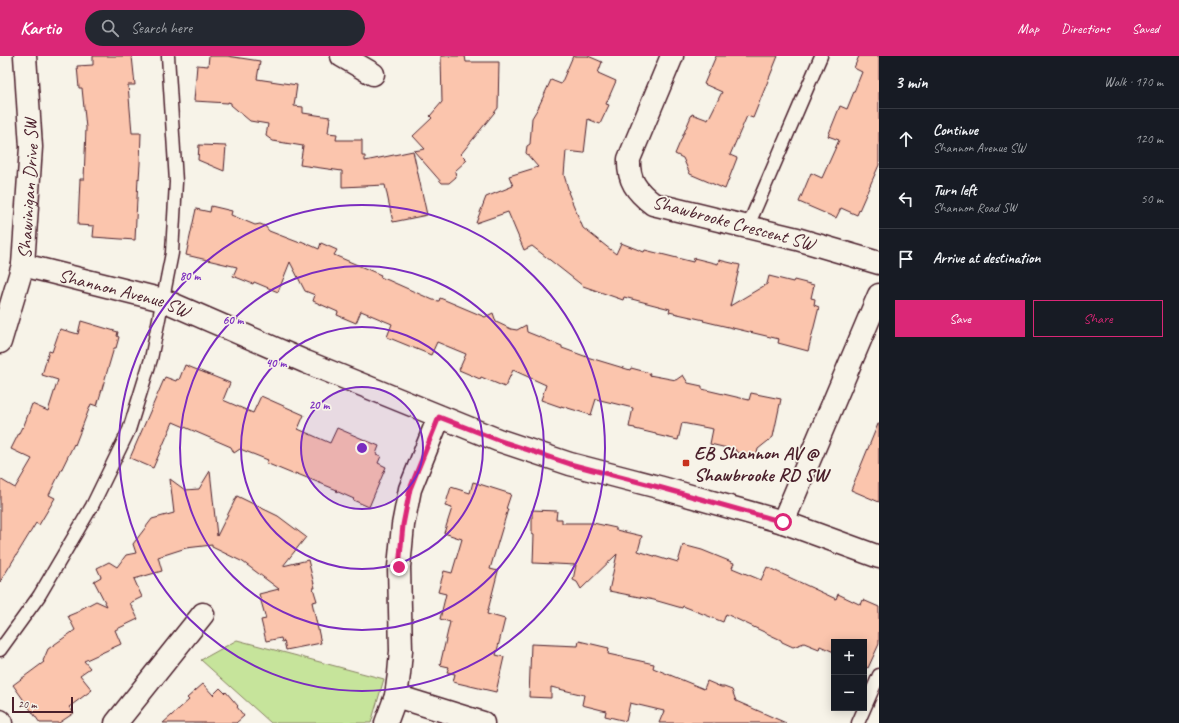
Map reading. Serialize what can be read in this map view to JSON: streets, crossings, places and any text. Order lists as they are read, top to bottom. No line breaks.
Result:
{"streets":{"street":["Shawinigan Drive SW","Shawbrooke Crescent SW","Shannon Avenue SW"]},"crossings":[["Shawinigan Drive SW","Shannon Avenue SW"]],"places":{"transit":["EB Shannon AV @ Shawbrooke RD SW"]},"scale_bar":"20 m","page":{"header":"Kartio","search":"Search here","nav":["Map","Directions","Saved"],"heading":["3 min","Walk · 170 m"],"list":[["Continue","Shannon Avenue SW","120 m"],["Turn left","Shannon Road SW","50 m"],"Arrive at destination"],"buttons":["Save","Share"],"map_buttons":["+","−"],"scale":"20 m"},"rings":["80 m","60 m","40 m","20 m"]}
